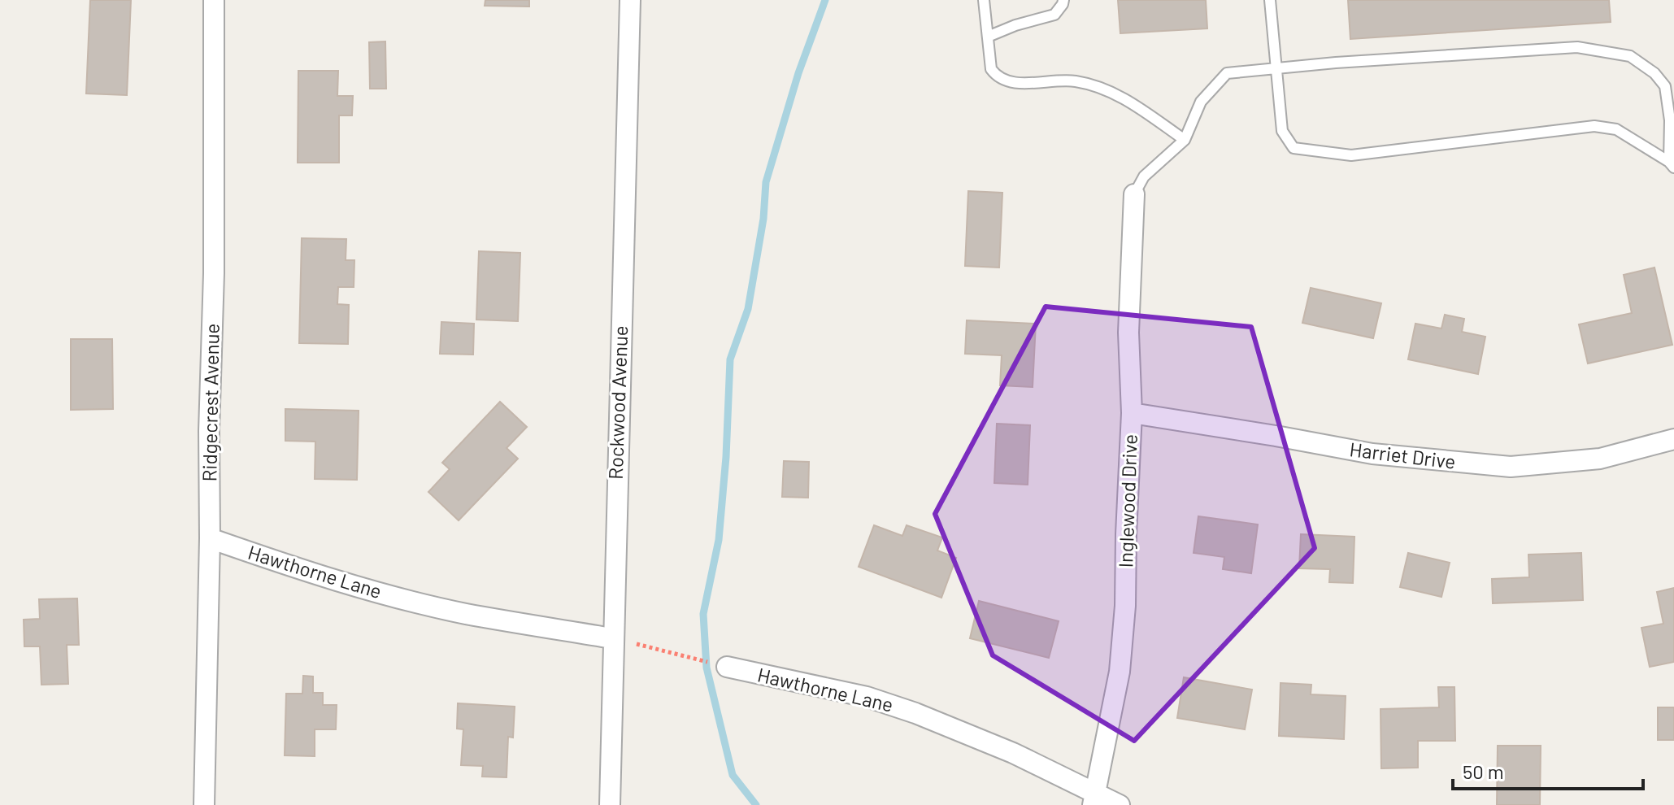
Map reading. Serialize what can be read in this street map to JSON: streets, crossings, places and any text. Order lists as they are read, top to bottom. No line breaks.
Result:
{"streets":{"street":["Ridgecrest Avenue","Rockwood Avenue","Harriet Drive","Inglewood Drive","Hawthorne Lane"]},"crossings":[["Ridgecrest Avenue","Hawthorne Lane"],["Rockwood Avenue","Hawthorne Lane"],["Harriet Drive","Inglewood Drive"],["Inglewood Drive","Hawthorne Lane"]],"scale_bar":"50 m"}
